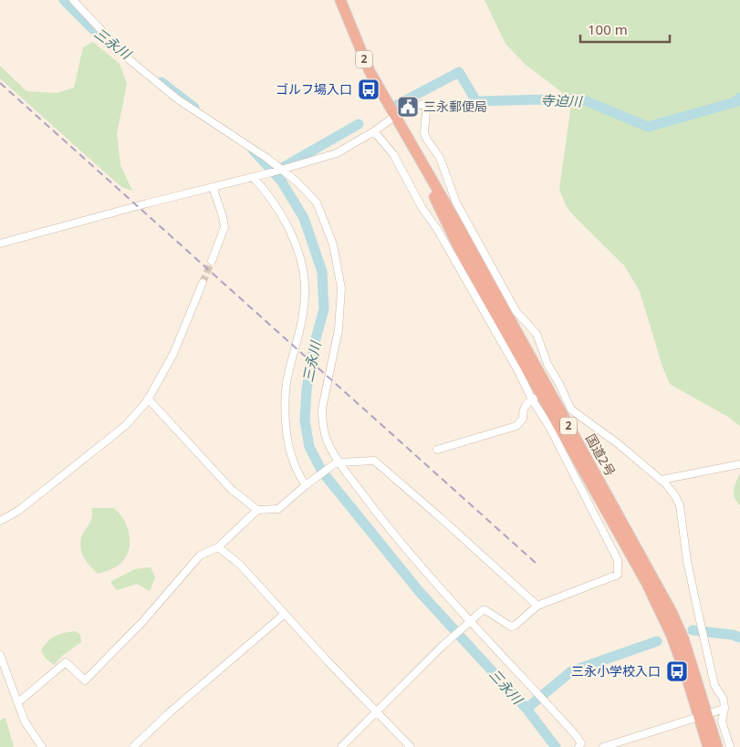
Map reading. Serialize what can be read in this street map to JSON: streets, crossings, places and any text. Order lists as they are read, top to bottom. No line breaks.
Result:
{"streets":{"highway":["2","国道2号"]},"water":["三永川","寺迫川"],"places":{"bus stop":["ゴルフ場入口","三永小学校入口"],"public building":["三永郵便局"]},"scale_bar":"100 m"}
